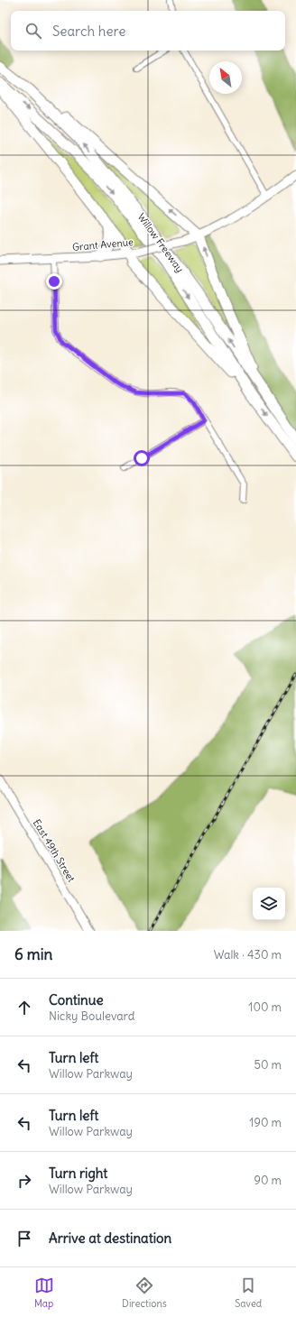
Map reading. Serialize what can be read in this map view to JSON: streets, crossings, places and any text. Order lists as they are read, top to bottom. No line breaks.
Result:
{"streets":{"highway":["Willow Freeway"],"street":["Grant Avenue","East 49th Street"]},"north":"top left","page":{"search":"Search here","heading":["6 min","Walk · 430 m"],"list":[["Continue","Nicky Boulevard","100 m"],["Turn left","Willow Parkway","50 m"],["Turn left","Willow Parkway","190 m"],["Turn right","Willow Parkway","90 m"],"Arrive at destination"],"nav":["Map","Directions","Saved"]}}
